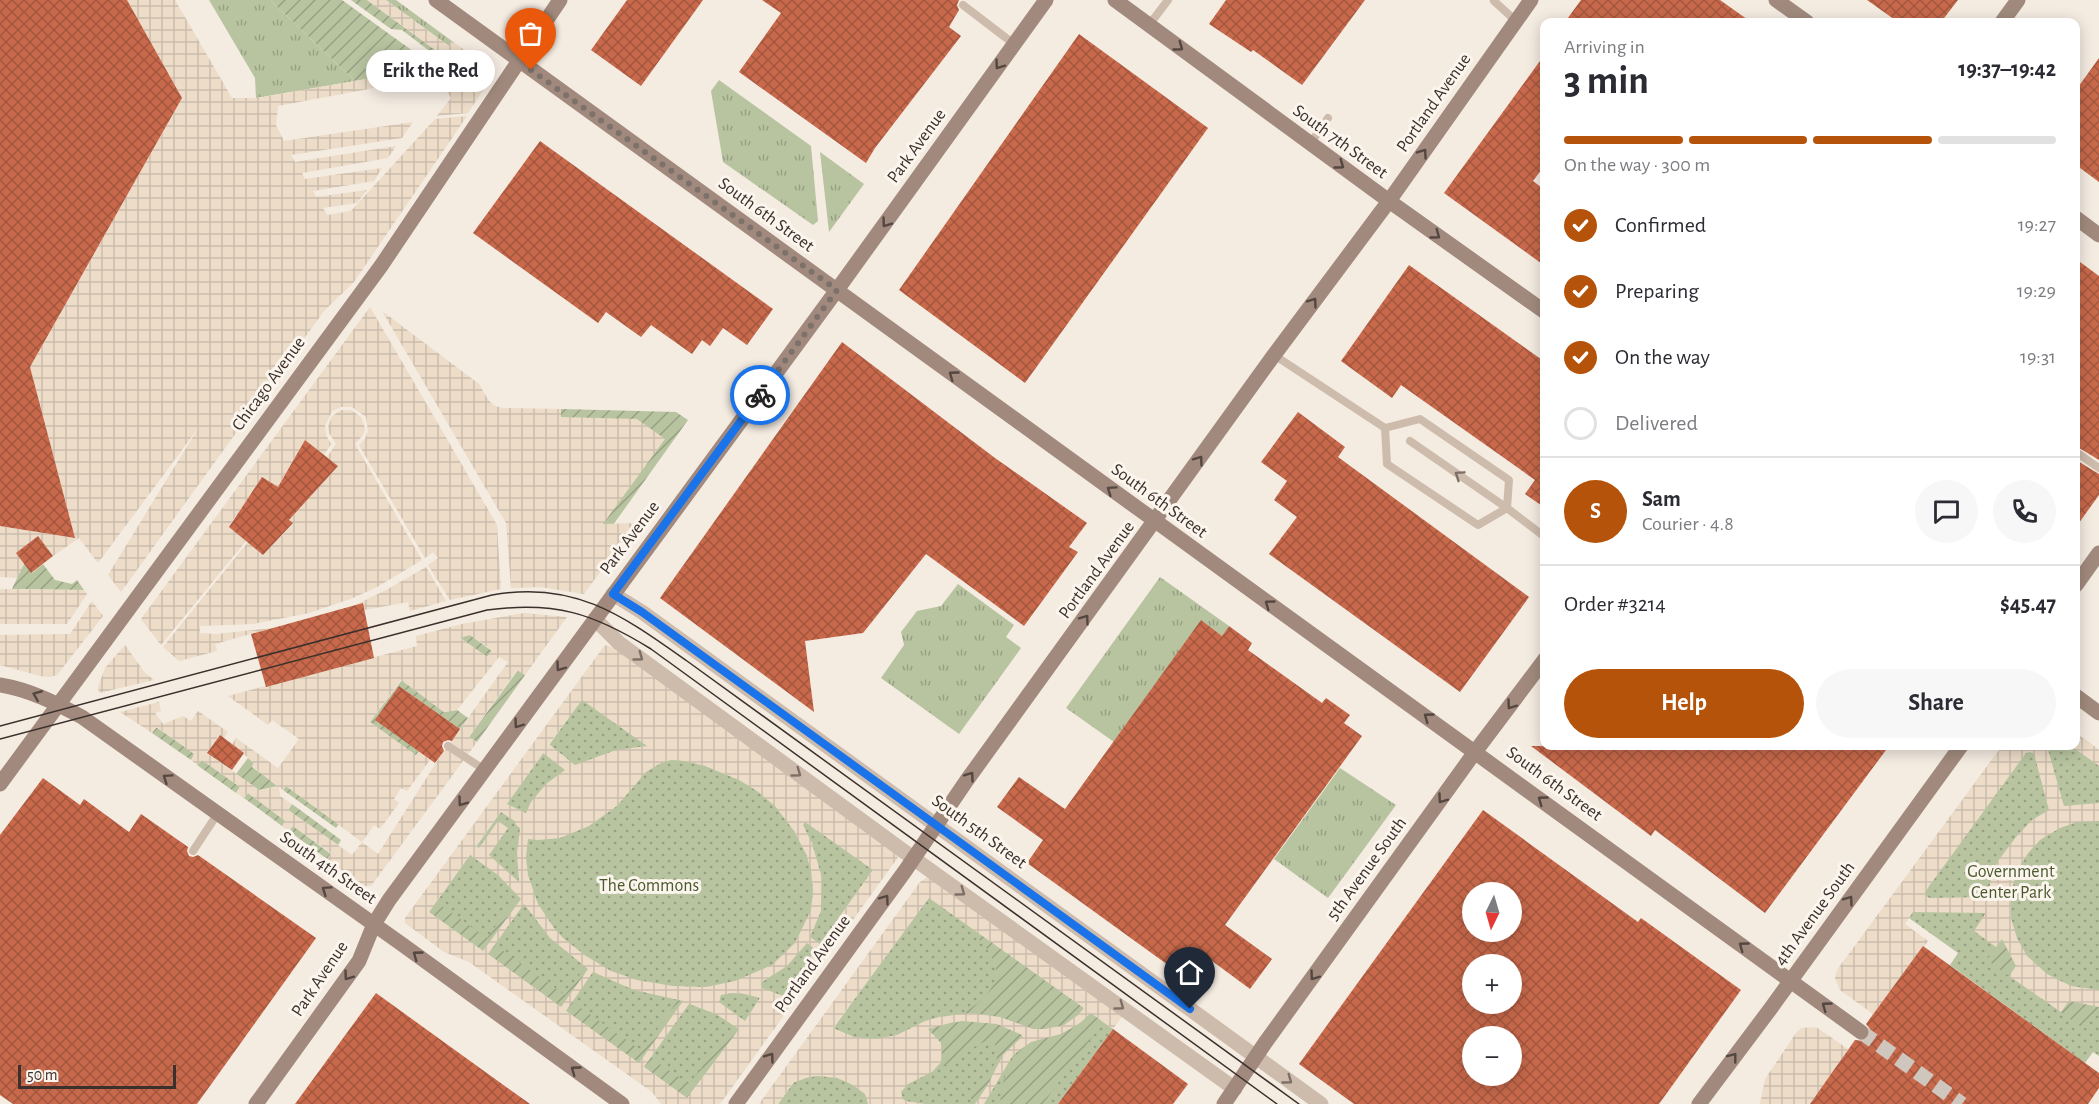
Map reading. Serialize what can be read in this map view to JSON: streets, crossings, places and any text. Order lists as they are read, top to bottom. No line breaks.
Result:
{"streets":{"main road":["Portland Avenue","South 7th Street","Park Avenue","South 6th Street","Chicago Avenue","South 4th Street","5th Avenue South","4th Avenue South"],"street":["South 5th Street"]},"crossings":[["Portland Avenue","South 7th Street"],["Portland Avenue","South 6th Street"],["Portland Avenue","South 5th Street"],["Park Avenue","South 6th Street"],["Park Avenue","South 5th Street"],["Park Avenue","South 4th Street"],["South 6th Street","Chicago Avenue"],["South 6th Street","5th Avenue South"],["South 6th Street","4th Avenue South"],["Chicago Avenue","South 4th Street"],["South 5th Street","5th Avenue South"]],"one_way":["Portland Avenue","South 7th Street","Park Avenue","South 6th Street","South 4th Street","5th Avenue South","4th Avenue South"],"parks":["Government Center Park","The Commons"],"places":["Erik the Red"],"scale_bar":"50 m","north":"bottom","page":{"heading":["3 min","Arriving in","19:37–19:42"],"panel":["Sam","Courier · 4.8","Order #3214","$45.47"],"bubble":"Erik the Red","bar":"On the way · 300 m","list":[["Confirmed","19:27"],["Preparing","19:29"],["On the way","19:31"],"Delivered"],"round":"S","buttons":["Help","Share"],"map_buttons":["+","−"],"scale":"50 m"}}
